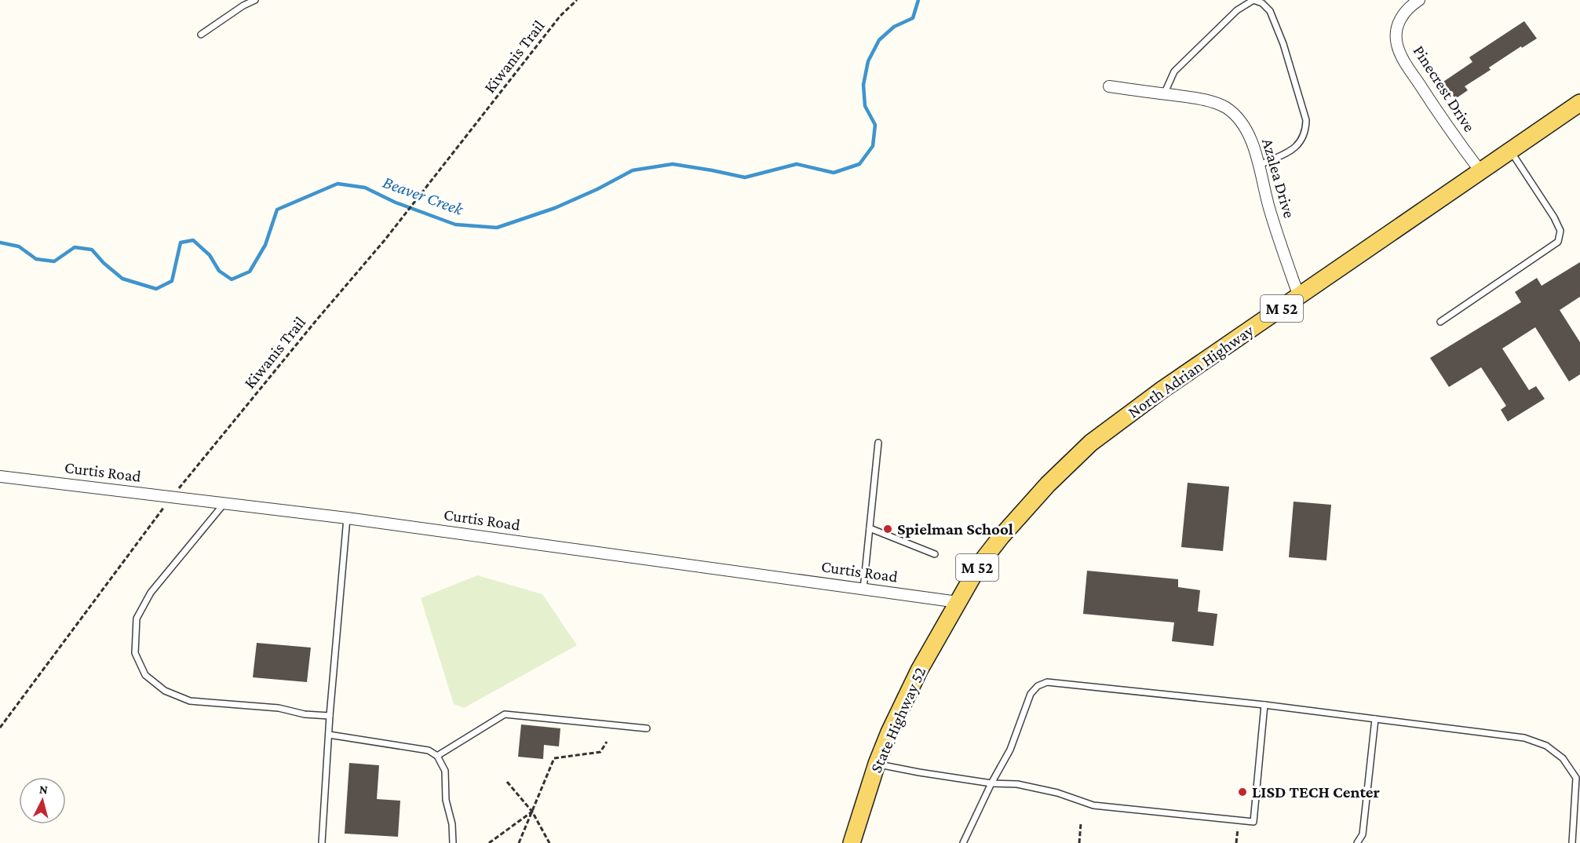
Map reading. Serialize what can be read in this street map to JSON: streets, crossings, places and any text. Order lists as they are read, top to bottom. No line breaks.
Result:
{"streets":{"main road":["M 52","North Adrian Highway","State Highway 52"],"street":["Pinecrest Drive","Azalea Drive","Curtis Road"],"path":["Kiwanis Trail"]},"crossings":[["Kiwanis Trail","Curtis Road"],["Pinecrest Drive","North Adrian Highway"],["Azalea Drive","North Adrian Highway"],["North Adrian Highway","Curtis Road"],["North Adrian Highway","State Highway 52"],["Curtis Road","State Highway 52"]],"water":["Beaver Creek"],"places":["Spielman School","LISD TECH Center"],"north":"top"}
